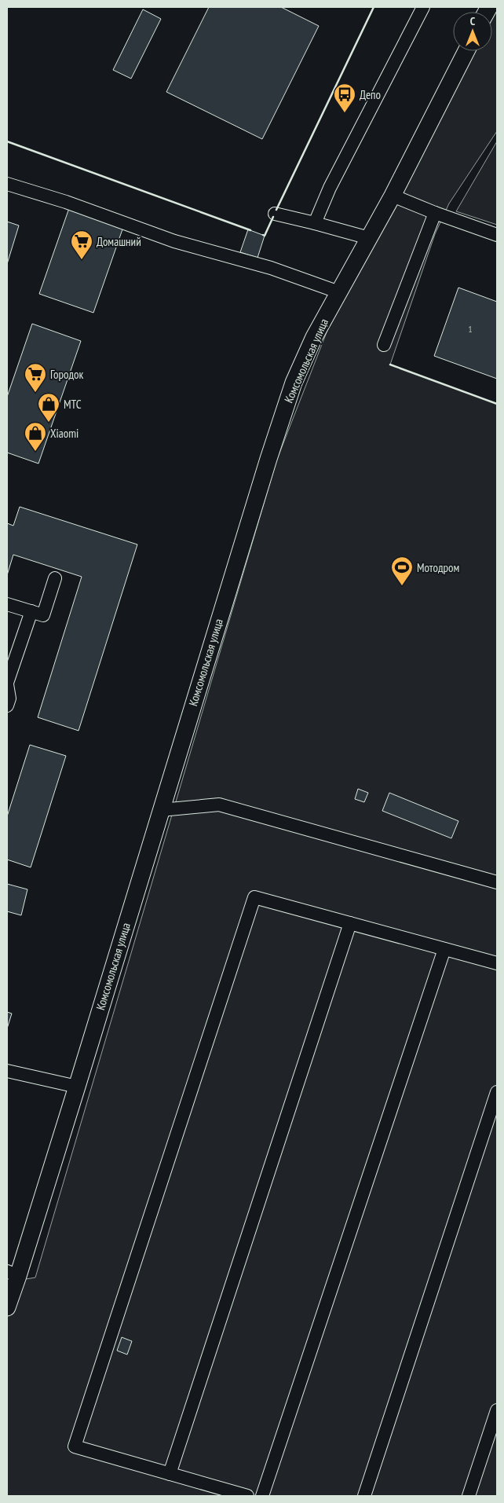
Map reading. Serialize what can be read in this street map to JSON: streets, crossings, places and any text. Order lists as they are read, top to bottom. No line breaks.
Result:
{"streets":{"main road":["Комсомольская улица"]},"places":{"bus stop":["Депо"],"supermarket":["Домашний","Городок"],"shop":["МТС","Xiaomi"],"sports":["Мотодром"]},"house_numbers":["1"],"north":"top"}
